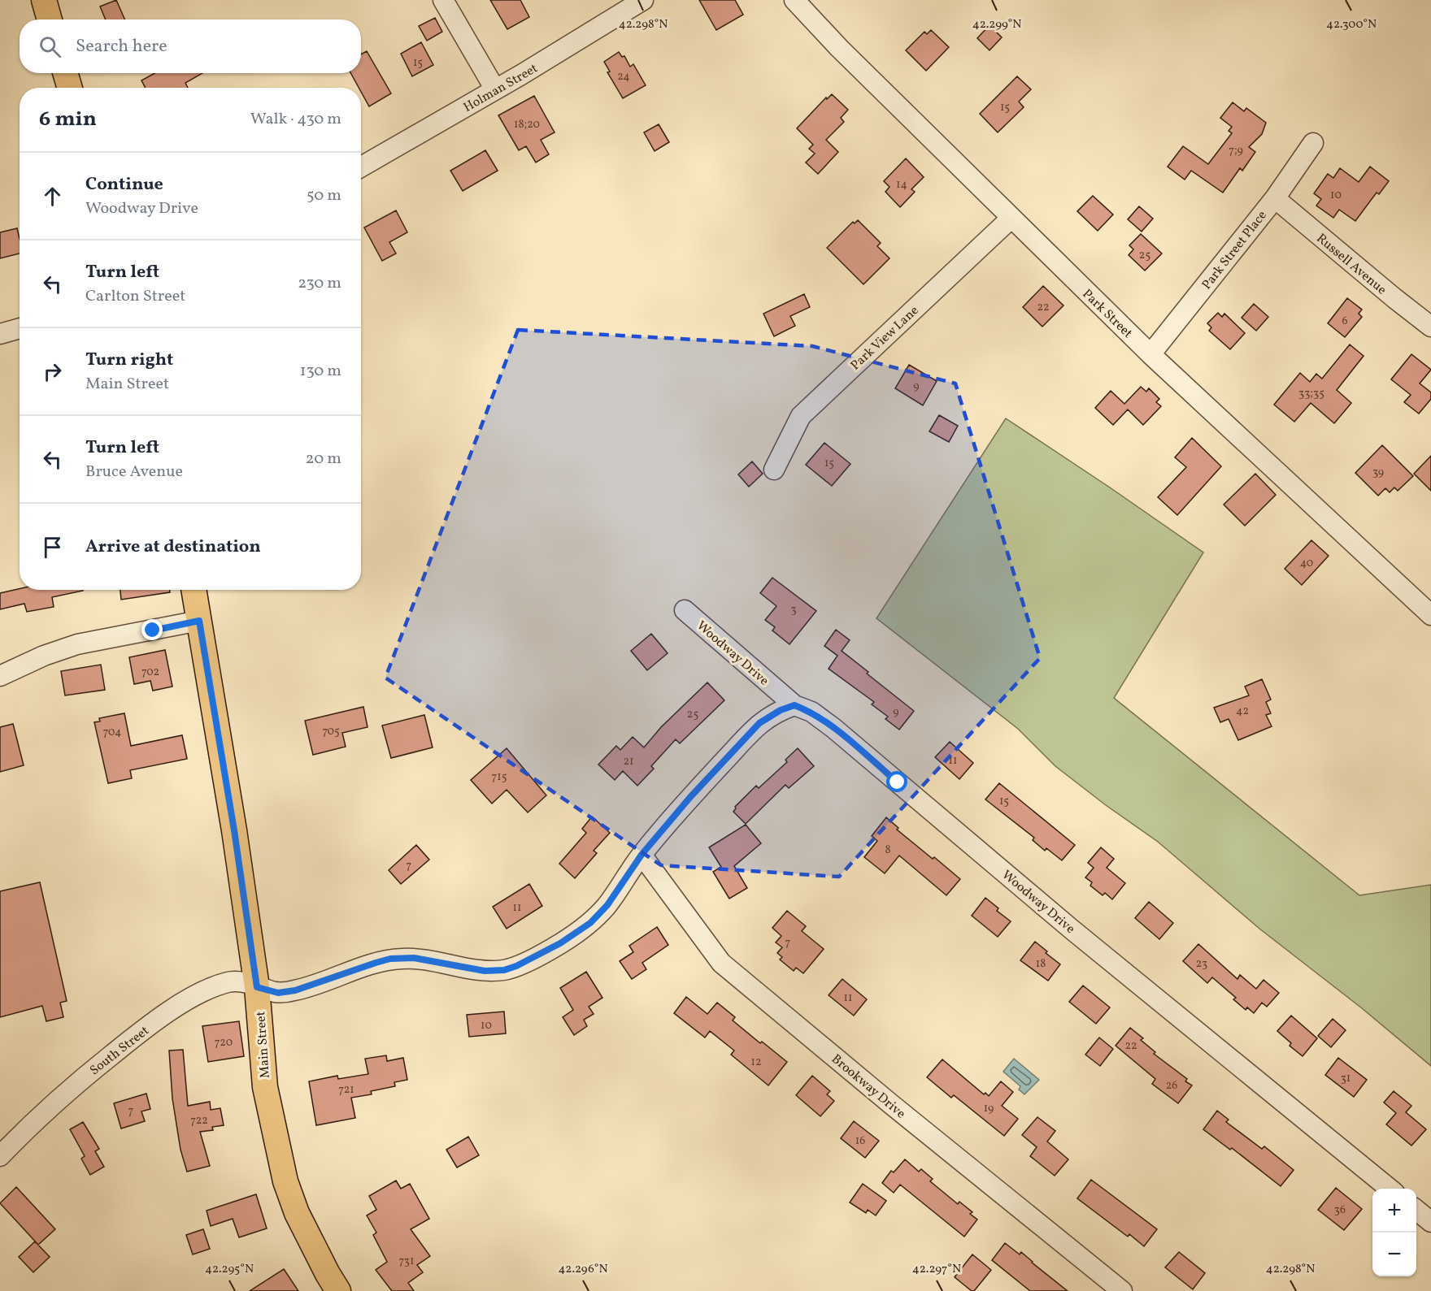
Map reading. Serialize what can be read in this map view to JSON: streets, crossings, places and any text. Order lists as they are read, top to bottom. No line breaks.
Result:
{"streets":{"main road":["Main Street"],"street":["Holman Street","Park Street Place","Russell Avenue","Park Street","Park View Lane","Woodway Drive","South Street","Brookway Drive"]},"crossings":[["Park Street Place","Russell Avenue"],["Park Street Place","Park Street"],["Park Street","Park View Lane"],["Woodway Drive","South Street"],["Main Street","South Street"],["South Street","Brookway Drive"]],"house_numbers":["15","24","15","18;20","7;9","14","10","25","22","6","9","33;35","15","39","40","3","702","42","9","25","705","704","11","21","715","15","8","7","11","7","18","23","11","10","720","22","12","31","26","721","19","7","722","16","36","731"],"page":{"search":"Search here","heading":["6 min","Walk · 430 m"],"list":[["Continue","Woodway Drive","50 m"],["Turn left","Carlton Street","230 m"],["Turn right","Main Street","130 m"],["Turn left","Bruce Avenue","20 m"],"Arrive at destination"],"map_buttons":["+","−"]},"coordinates":["42.298°N","42.299°N","42.300°N","42.295°N","42.296°N","42.297°N"]}
